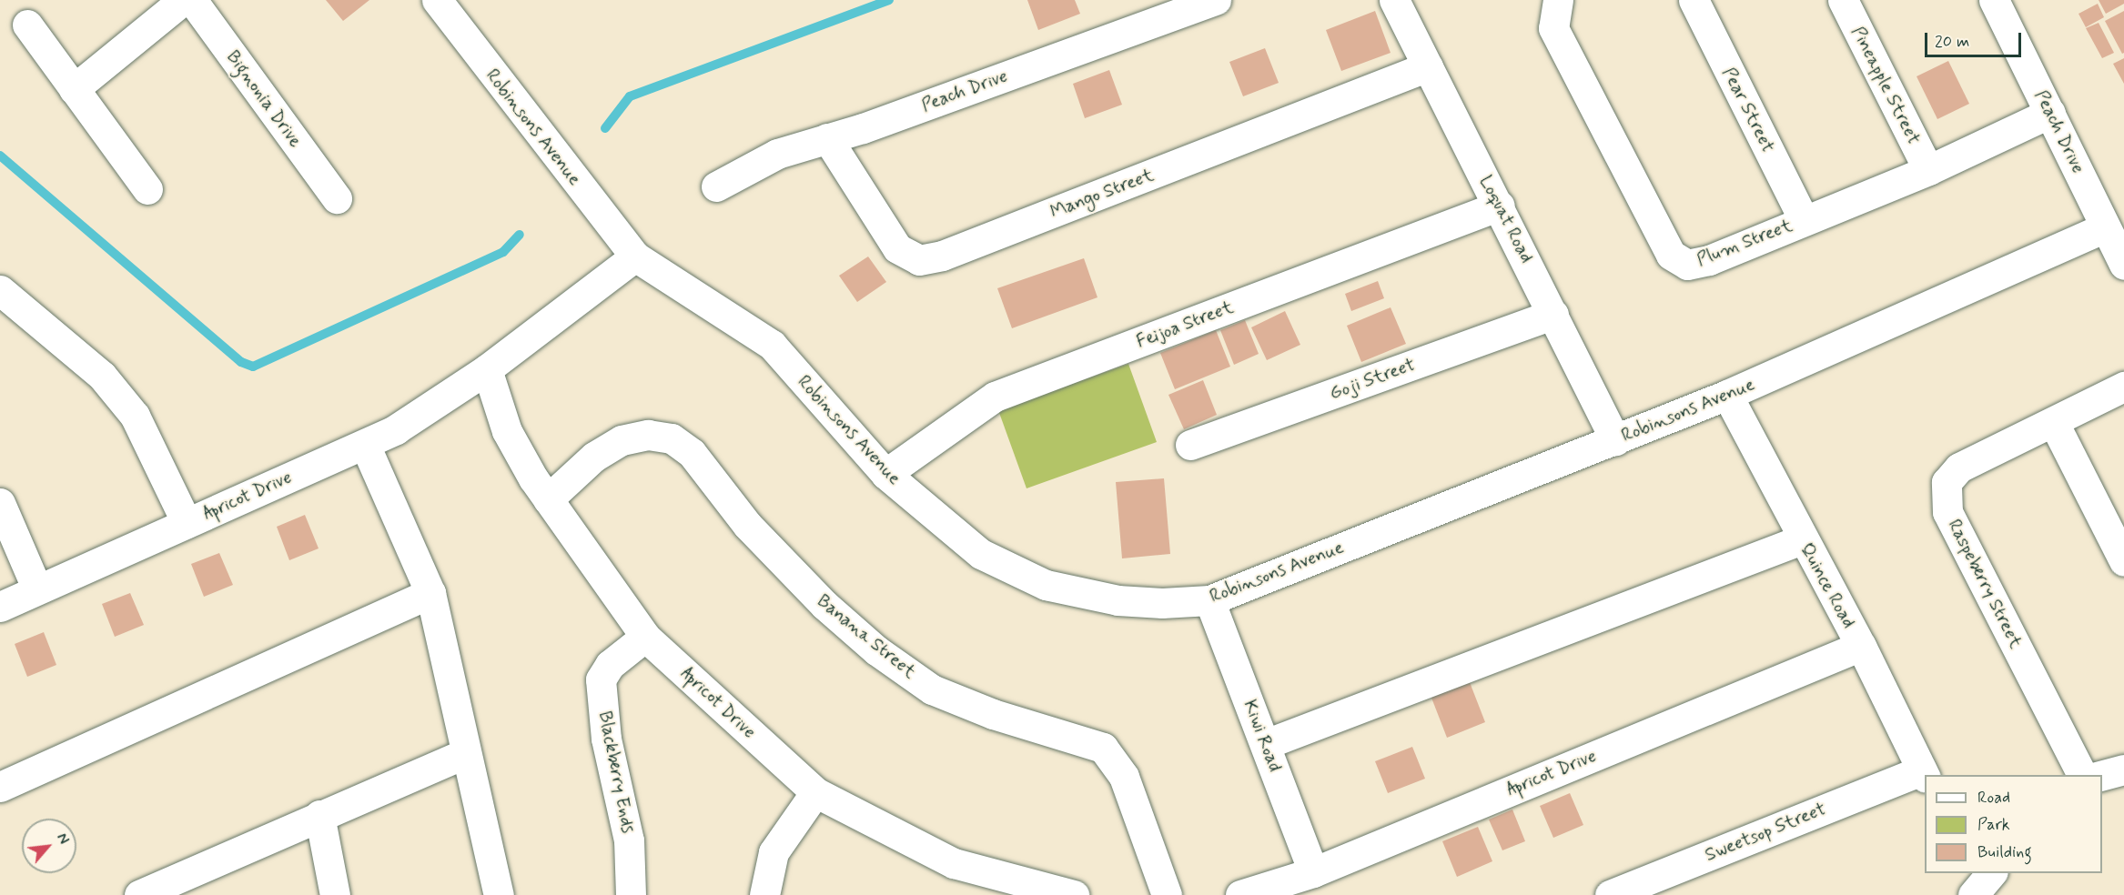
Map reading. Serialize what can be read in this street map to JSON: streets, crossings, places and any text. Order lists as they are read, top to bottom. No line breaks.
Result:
{"streets":{"street":["Pineapple Street","Peach Drive","Bignonia Drive","Pear Street","Robinsons Avenue","Mango Street","Loquat Road","Plum Street","Feijoa Street","Goji Street","Apricot Drive","Raspeberry Street","Quince Road","Banana Street","Kiwi Road","Blackberry Ends","Sweetsop Street"]},"crossings":[["Pineapple Street","Plum Street"],["Peach Drive","Robinsons Avenue"],["Peach Drive","Mango Street"],["Peach Drive","Plum Street"],["Pear Street","Plum Street"],["Robinsons Avenue","Loquat Road"],["Robinsons Avenue","Feijoa Street"],["Robinsons Avenue","Apricot Drive"],["Robinsons Avenue","Quince Road"],["Robinsons Avenue","Kiwi Road"],["Mango Street","Loquat Road"],["Loquat Road","Feijoa Street"],["Loquat Road","Goji Street"],["Apricot Drive","Quince Road"],["Apricot Drive","Banana Street"],["Apricot Drive","Kiwi Road"],["Apricot Drive","Blackberry Ends"],["Quince Road","Sweetsop Street"]],"legend":["Road","Park","Building"],"scale_bar":"20 m","north":"top right"}
